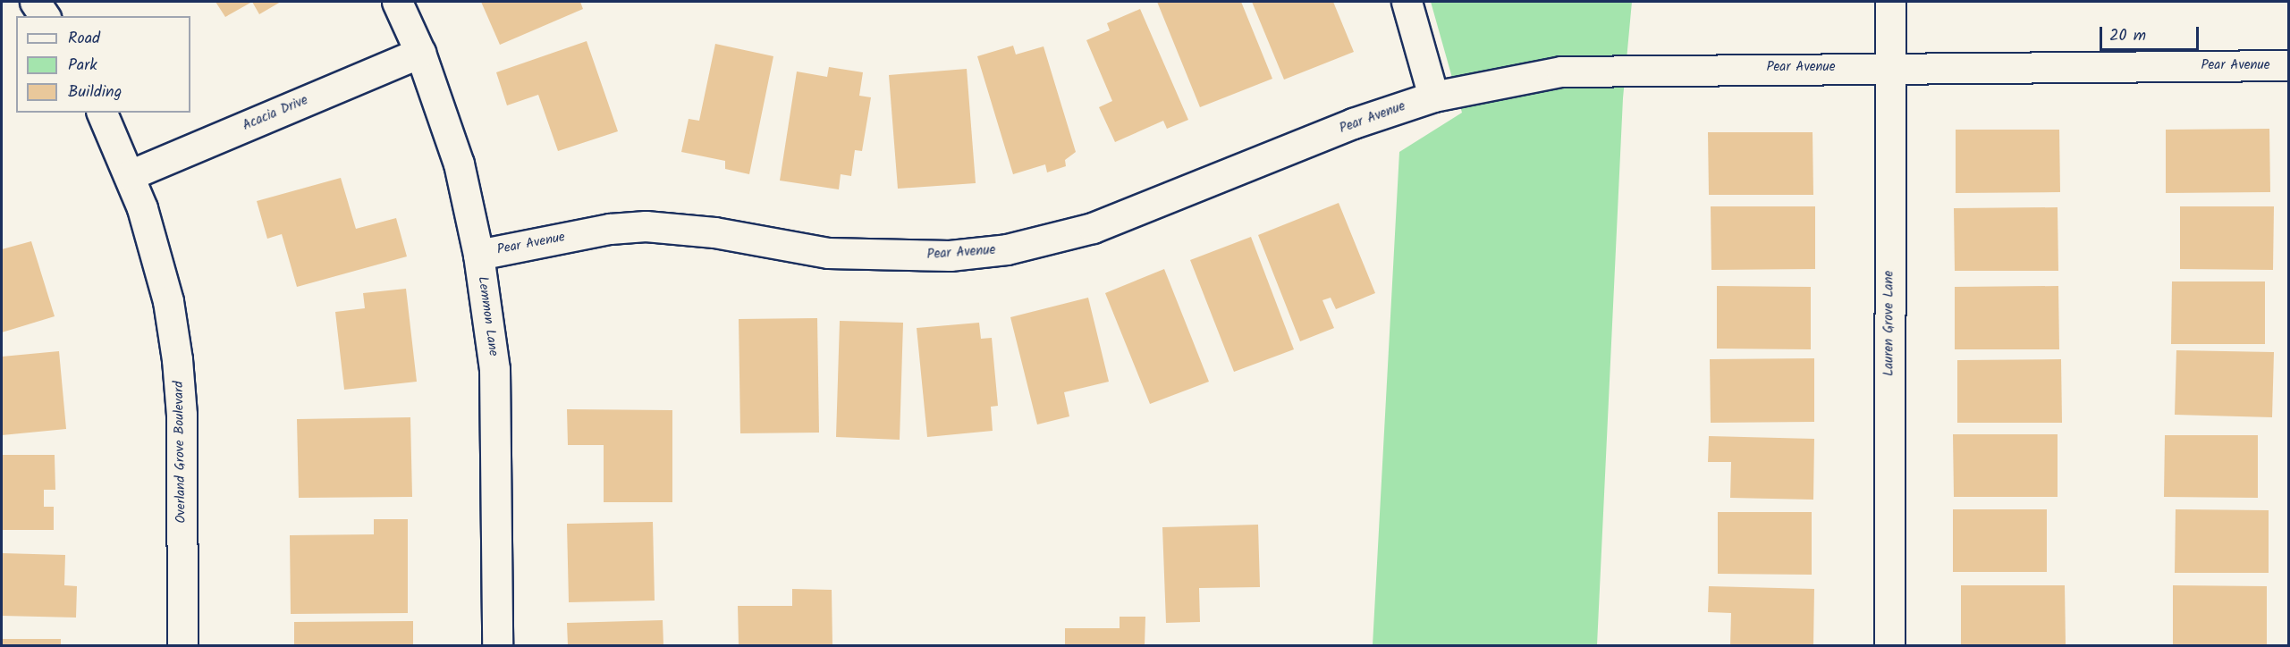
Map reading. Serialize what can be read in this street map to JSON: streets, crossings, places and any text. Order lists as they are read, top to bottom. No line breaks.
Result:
{"streets":{"street":["Pear Avenue","Acacia Drive","Lemmon Lane","Lauren Grove Lane","Overland Grove Boulevard"]},"crossings":[["Pear Avenue","Lemmon Lane"],["Pear Avenue","Lauren Grove Lane"],["Acacia Drive","Lemmon Lane"],["Acacia Drive","Overland Grove Boulevard"]],"legend":["Road","Park","Building"],"scale_bar":"20 m"}
